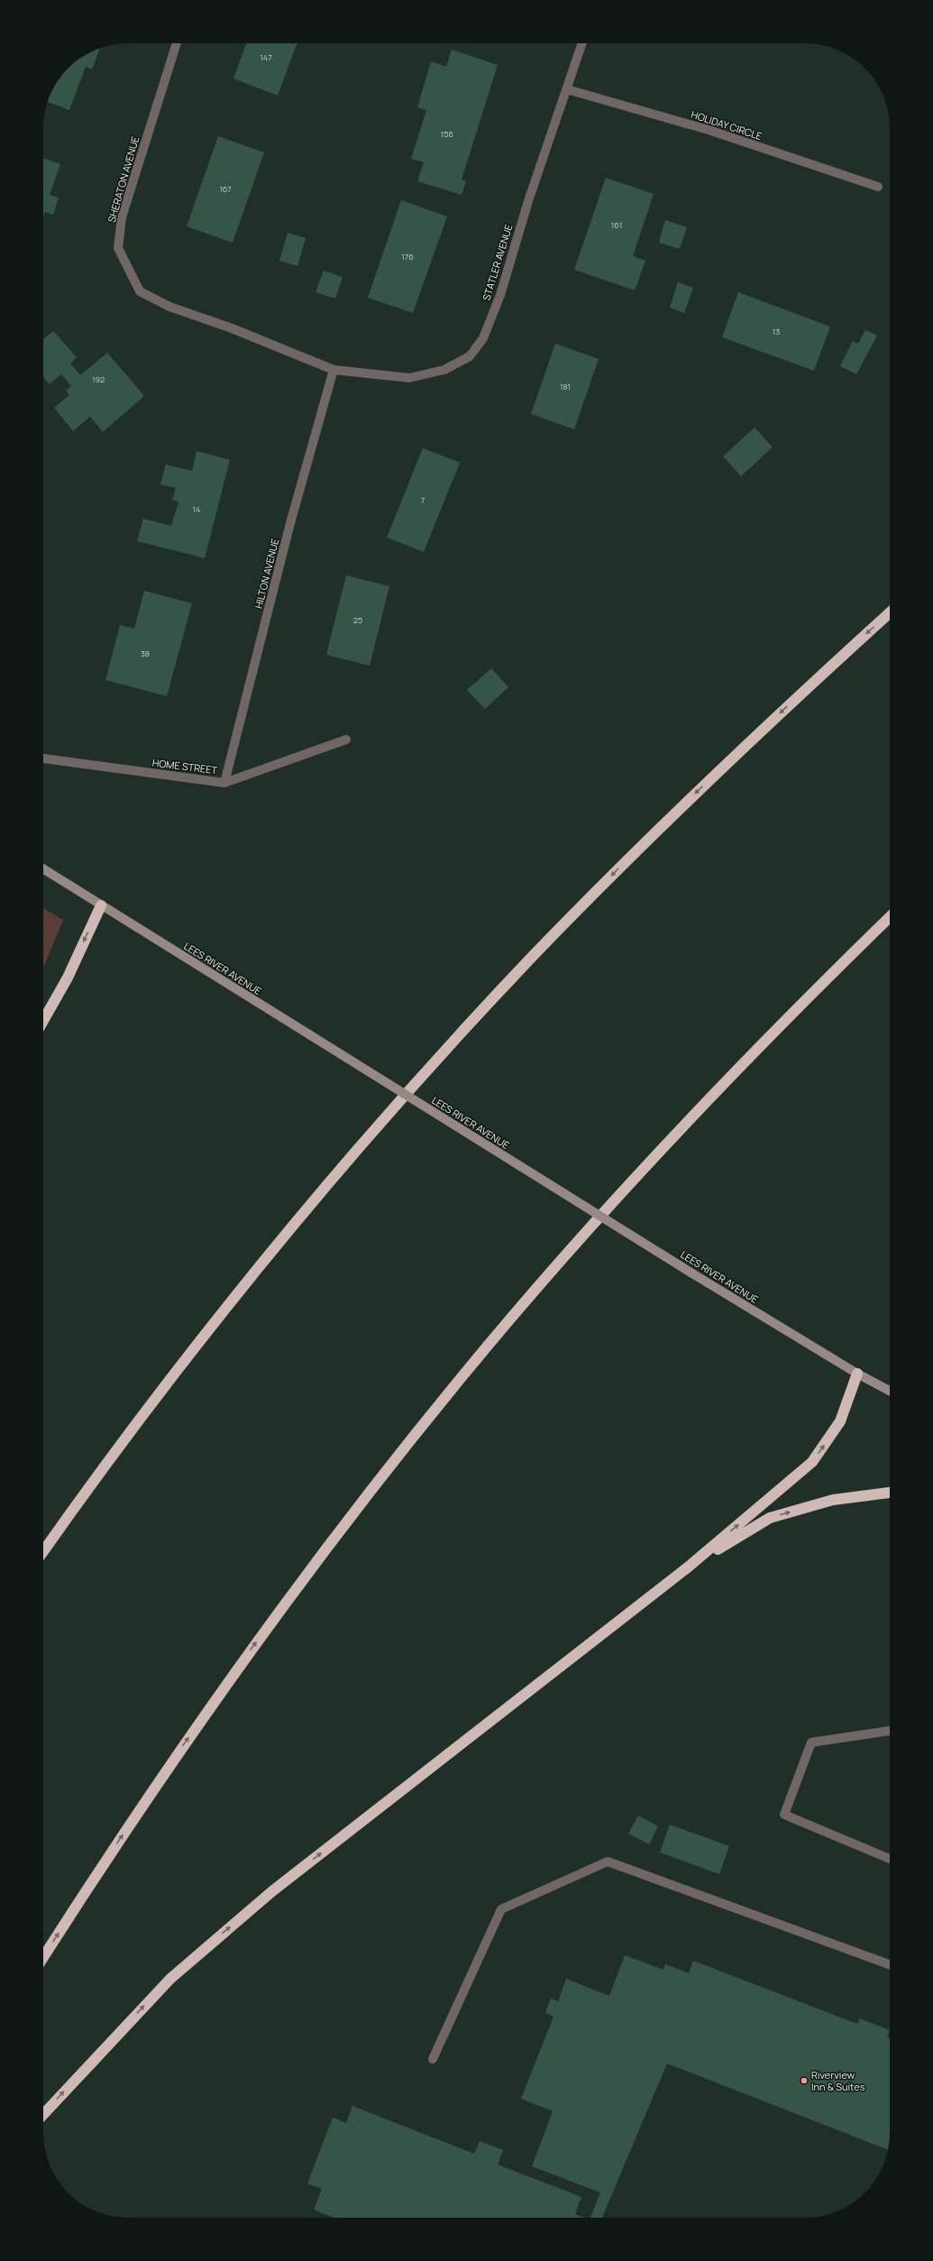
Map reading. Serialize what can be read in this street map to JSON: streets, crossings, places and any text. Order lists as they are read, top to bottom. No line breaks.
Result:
{"streets":{"main road":["LEES RIVER AVENUE"],"street":["HOLIDAY CIRCLE","SHERATON AVENUE","STATLER AVENUE","HILTON AVENUE","HOME STREET"]},"crossings":[["HOLIDAY CIRCLE","STATLER AVENUE"],["SHERATON AVENUE","STATLER AVENUE"],["SHERATON AVENUE","HILTON AVENUE"],["STATLER AVENUE","HILTON AVENUE"],["HILTON AVENUE","HOME STREET"]],"places":["Riverview Inn & Suites"],"house_numbers":["147","156","167","161","176","13","192","181","7","14","25","38"]}
